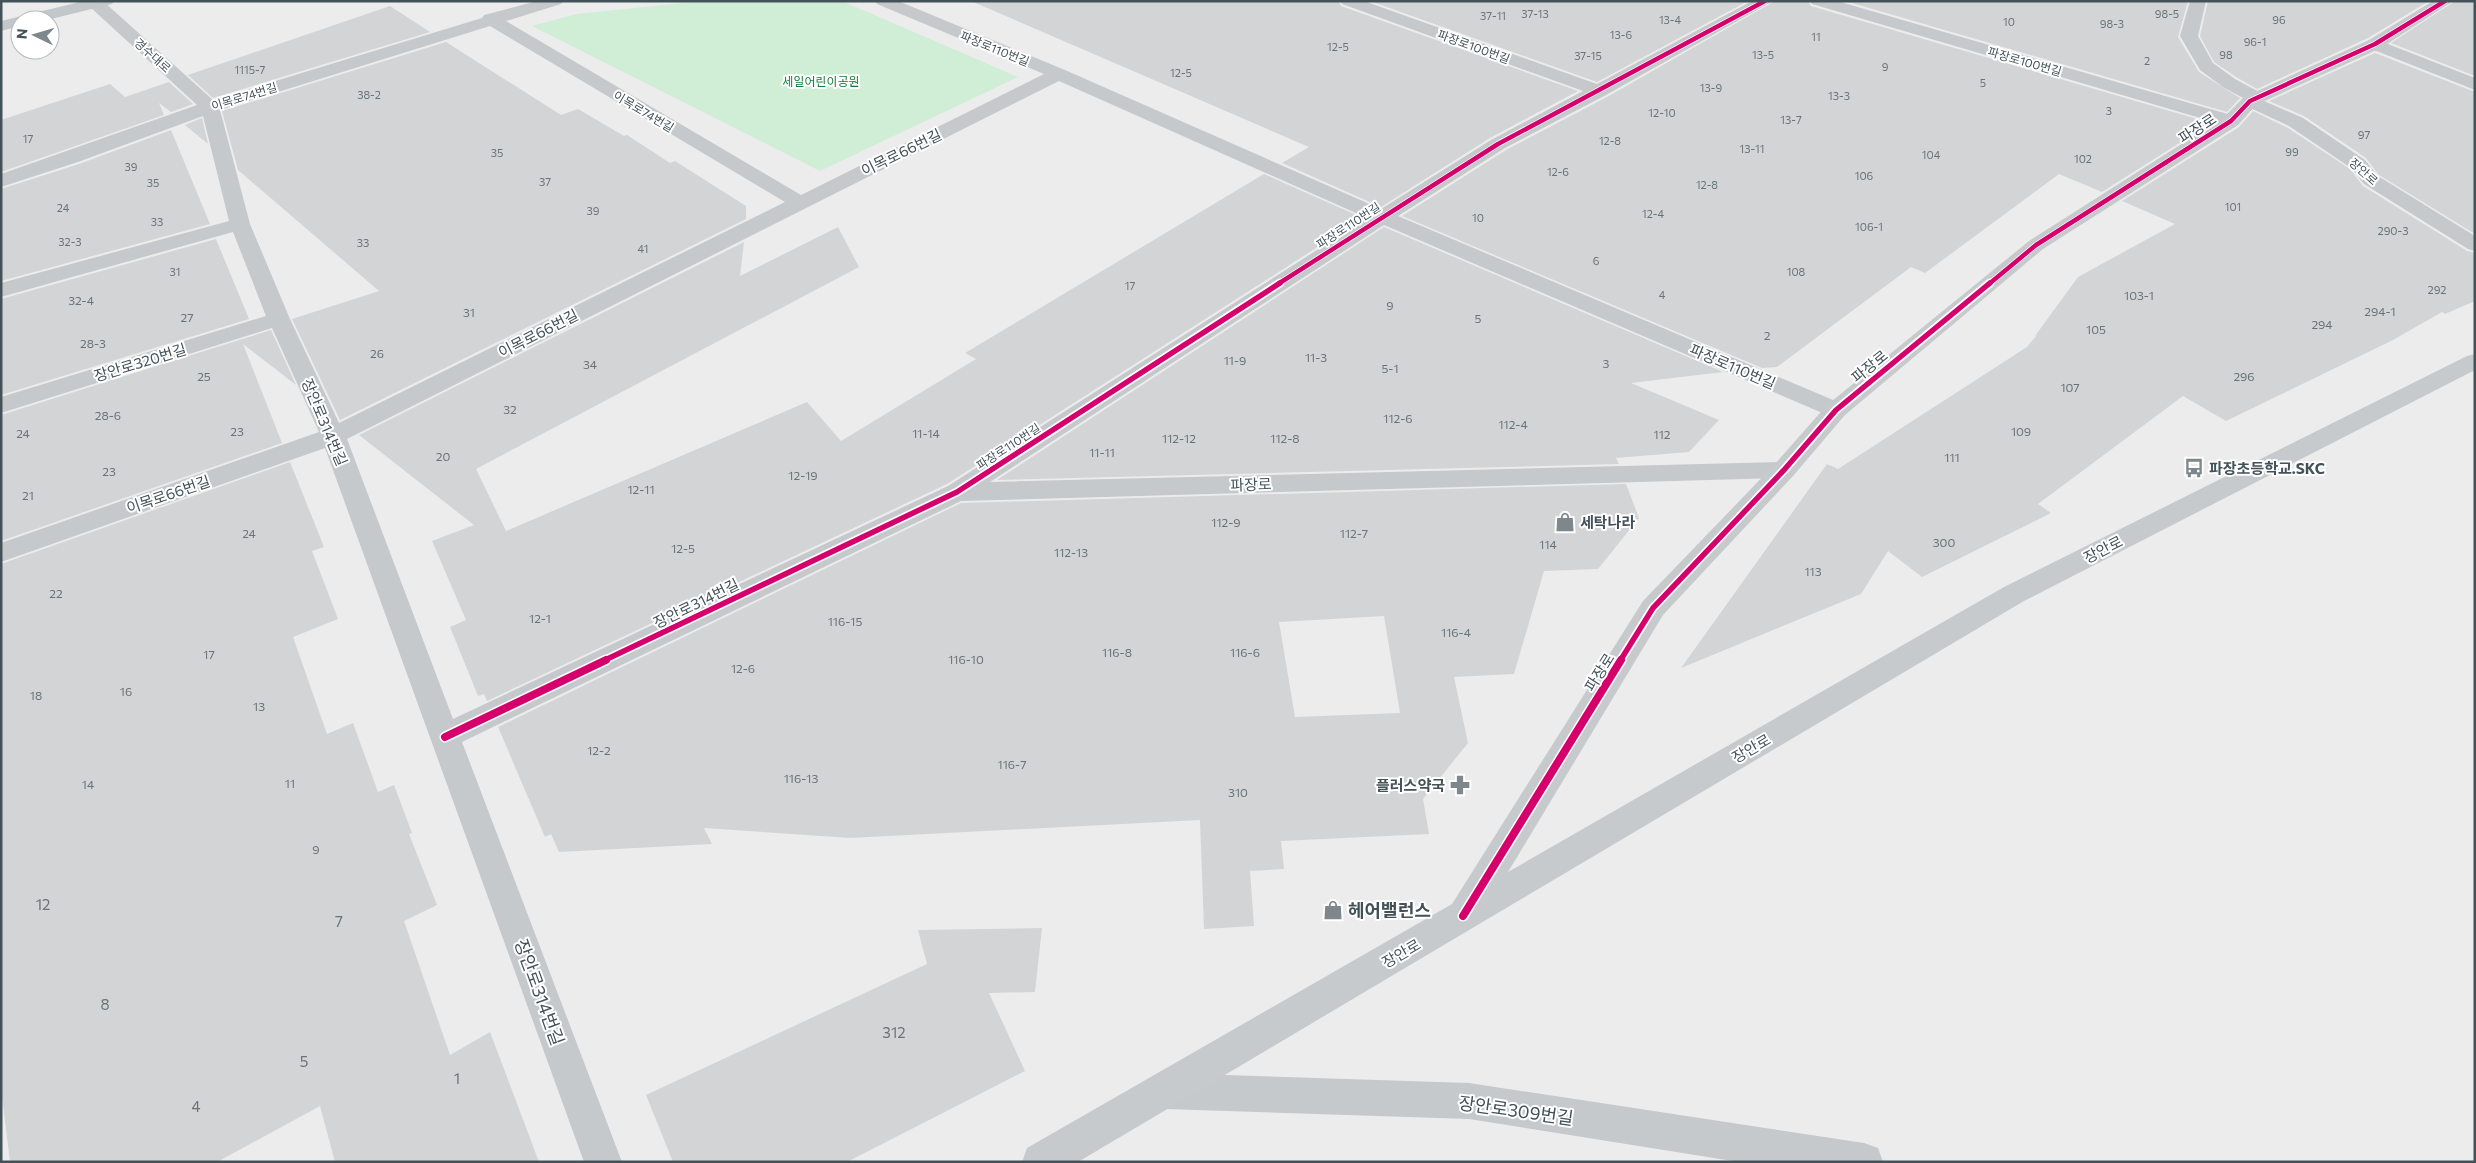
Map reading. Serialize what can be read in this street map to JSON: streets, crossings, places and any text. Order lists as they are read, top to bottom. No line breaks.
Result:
{"streets":{"main road":["경수대로"],"street":["파장로100번길","파장로110번길","이목로74번길","파장로","이목로66번길","장안로","장안로320번길","장안로314번길","장안로309번길"]},"crossings":[["파장로100번길","파장로110번길"],["파장로100번길","파장로"],["파장로110번길","파장로"],["파장로110번길","이목로66번길"],["파장로110번길","장안로314번길"],["경수대로","이목로74번길"],["경수대로","장안로314번길"],["이목로74번길","이목로66번길"],["이목로74번길","장안로314번길"],["파장로","장안로"],["파장로","장안로314번길"],["이목로66번길","장안로314번길"],["장안로","장안로309번길"],["장안로320번길","장안로314번길"]],"parks":["세일어린이공원"],"places":{"bus stop":["파장초등학교.SKC"],"shop":["세탁나라","헤어밸런스"],"pharmacy":["플러스약국"]},"house_numbers":["37-13","98-5","37-11","13-4","96","10","98-3","13-6","11","96-1","12-5","13-5","98","37-15","2","9","1115-7","12-5","5","13-9","38-2","13-3","3","12-10","13-7","97","17","12-8","13-11","99","35","104","102","39","12-6","106","37","35","12-8","101","24","39","12-4","10","33","106-1","290-3","32-3","33","41","6","31","108","17","292","4","103-1","32-4","9","294-1","31","27","5","294","105","2","28-3","26","11-3","11-9","3","34","5-1","25","296","107","32","28-6","112-6","112-4","23","109","24","11-14","112","112-12","112-8","11-11","20","111","23","12-19","12-11","21","112-9","24","112-7","300","114","12-5","112-13","113","22","12-1","116-15","116-4","116-8","116-6","17","116-10","12-6","16","18","13","12-2","116-7","116-13","11","14","310","9","12","7","8","312","5","1","4"],"north":"left"}
